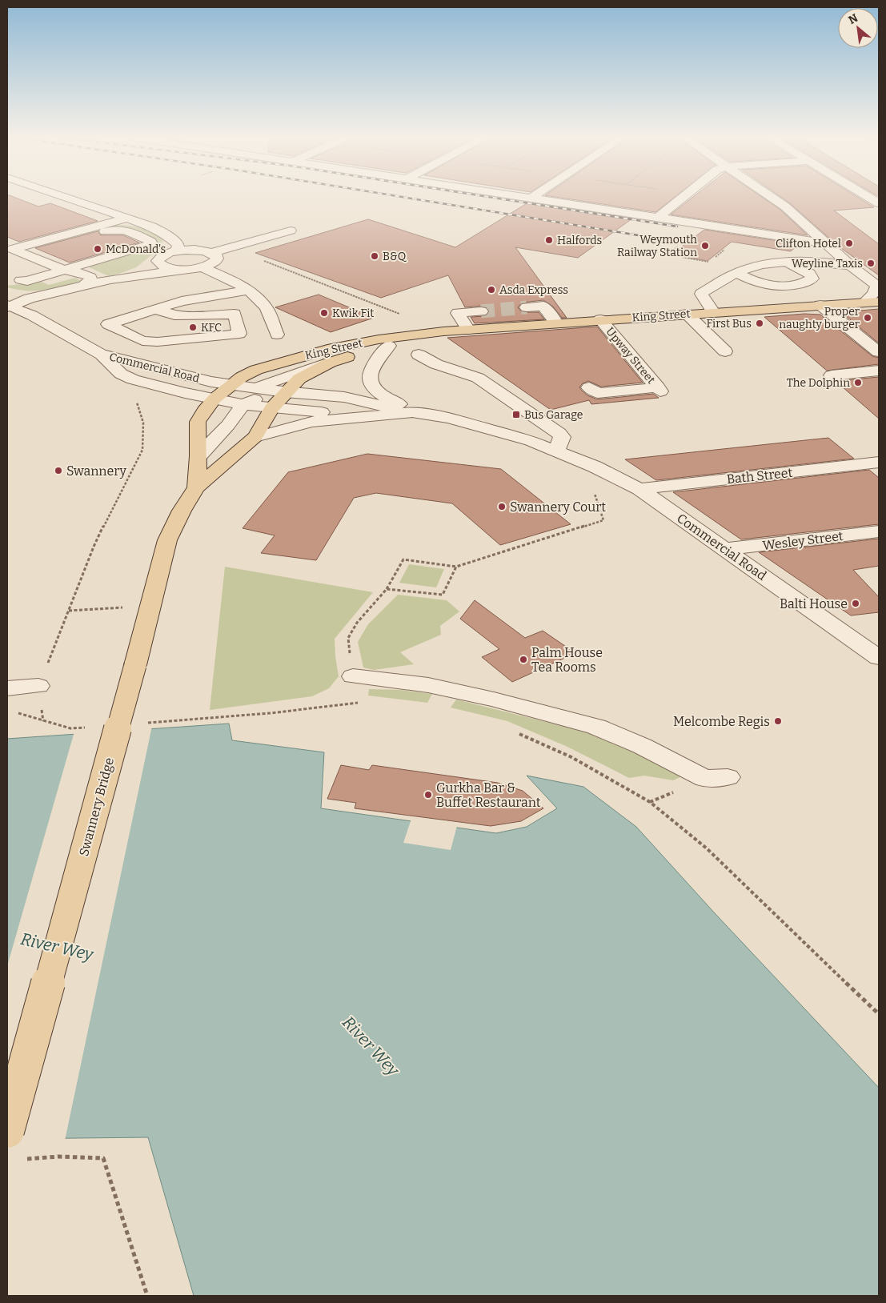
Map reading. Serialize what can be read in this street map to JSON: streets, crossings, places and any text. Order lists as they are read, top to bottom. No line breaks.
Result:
{"streets":{"main road":["King Street","Swannery Bridge"],"street":["Upway Street","Commercial Road","Bath Street","Wesley Street"]},"crossings":[["King Street","Upway Street"],["King Street","Commercial Road"],["King Street","Swannery Bridge"],["Commercial Road","Bath Street"],["Commercial Road","Wesley Street"],["Commercial Road","Swannery Bridge"]],"water":["River Wey"],"places":{"other":["Halfords","Clifton Hotel","Weymouth Railway Station","McDonald's","B&Q","Weyline Taxis","Asda Express","Kwik Fit","Proper naughty burger","First Bus","KFC","The Dolphin","Swannery","Swannery Court","Balti House","Palm House Tea Rooms","Melcombe Regis","Gurkha Bar & Buffet Restaurant"],"transit":["Bus Garage"]},"north":"top left"}
